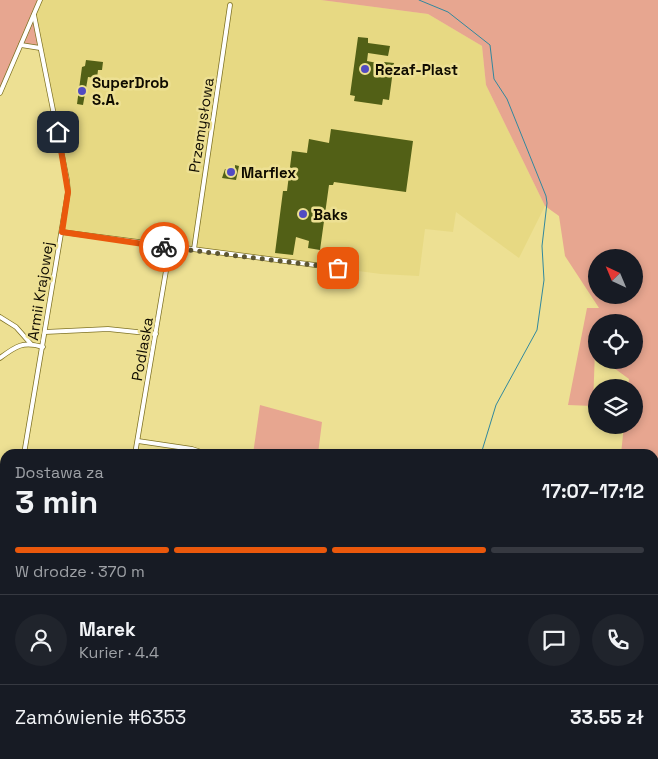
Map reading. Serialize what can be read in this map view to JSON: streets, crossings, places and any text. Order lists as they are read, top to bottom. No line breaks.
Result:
{"streets":{"street":["Przemysłowa","Armii Krajowej","Podlaska"]},"places":["Rezaf-Plast","SuperDrob S.A.","Marflex","Baks"],"north":"top left","page":{"heading":["3 min","Dostawa za","17:07–17:12"],"panel":["Marek","Kurier · 4.4","Zamówienie #6353","33.55 zł"],"bar":"W drodze · 370 m"}}
